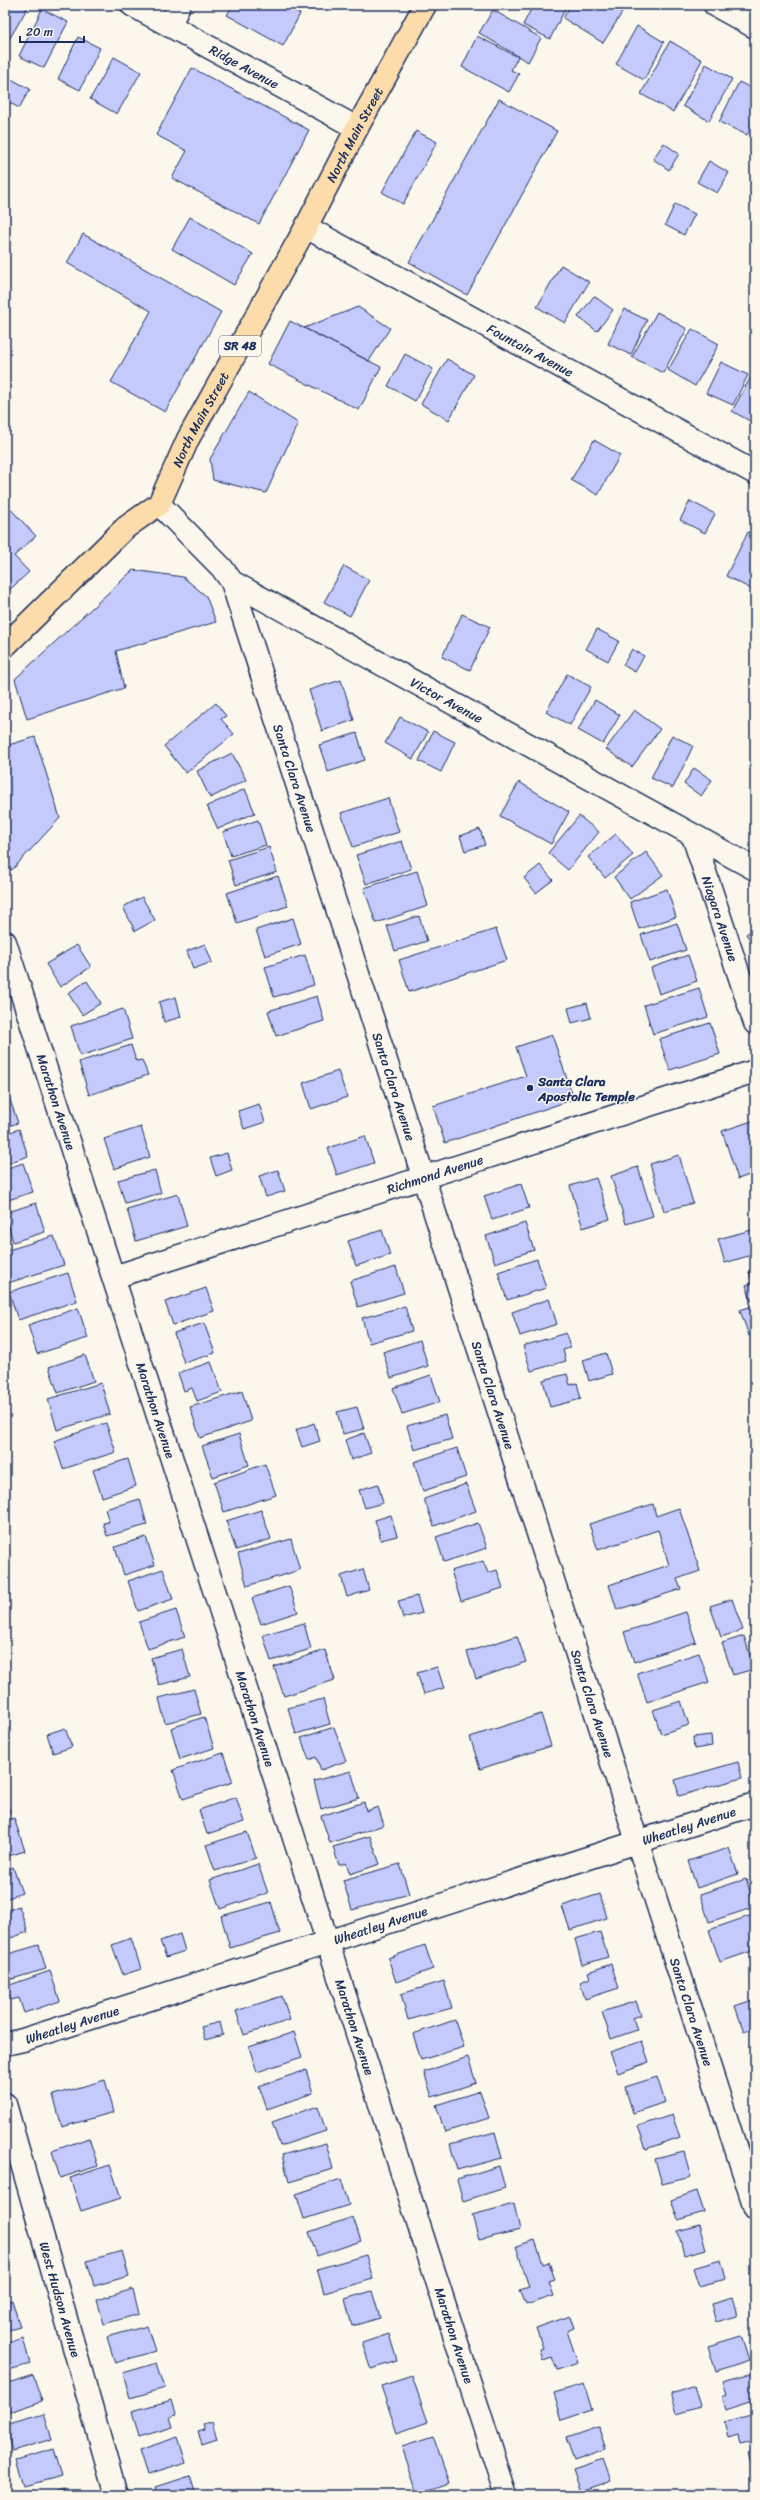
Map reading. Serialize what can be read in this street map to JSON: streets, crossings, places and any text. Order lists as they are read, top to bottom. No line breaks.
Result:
{"streets":{"main road":["North Main Street","SR 48"],"street":["Ridge Avenue","Fountain Avenue","Victor Avenue","Santa Clara Avenue","Niagara Avenue","Marathon Avenue","Richmond Avenue","Wheatley Avenue","West Hudson Avenue"]},"crossings":[["Ridge Avenue","North Main Street"],["North Main Street","Fountain Avenue"],["North Main Street","Victor Avenue"],["Victor Avenue","Santa Clara Avenue"],["Victor Avenue","Niagara Avenue"],["Santa Clara Avenue","Richmond Avenue"],["Santa Clara Avenue","Wheatley Avenue"],["Marathon Avenue","Richmond Avenue"],["Marathon Avenue","Wheatley Avenue"]],"places":["Santa Clara Apostolic Temple"],"scale_bar":"20 m"}
